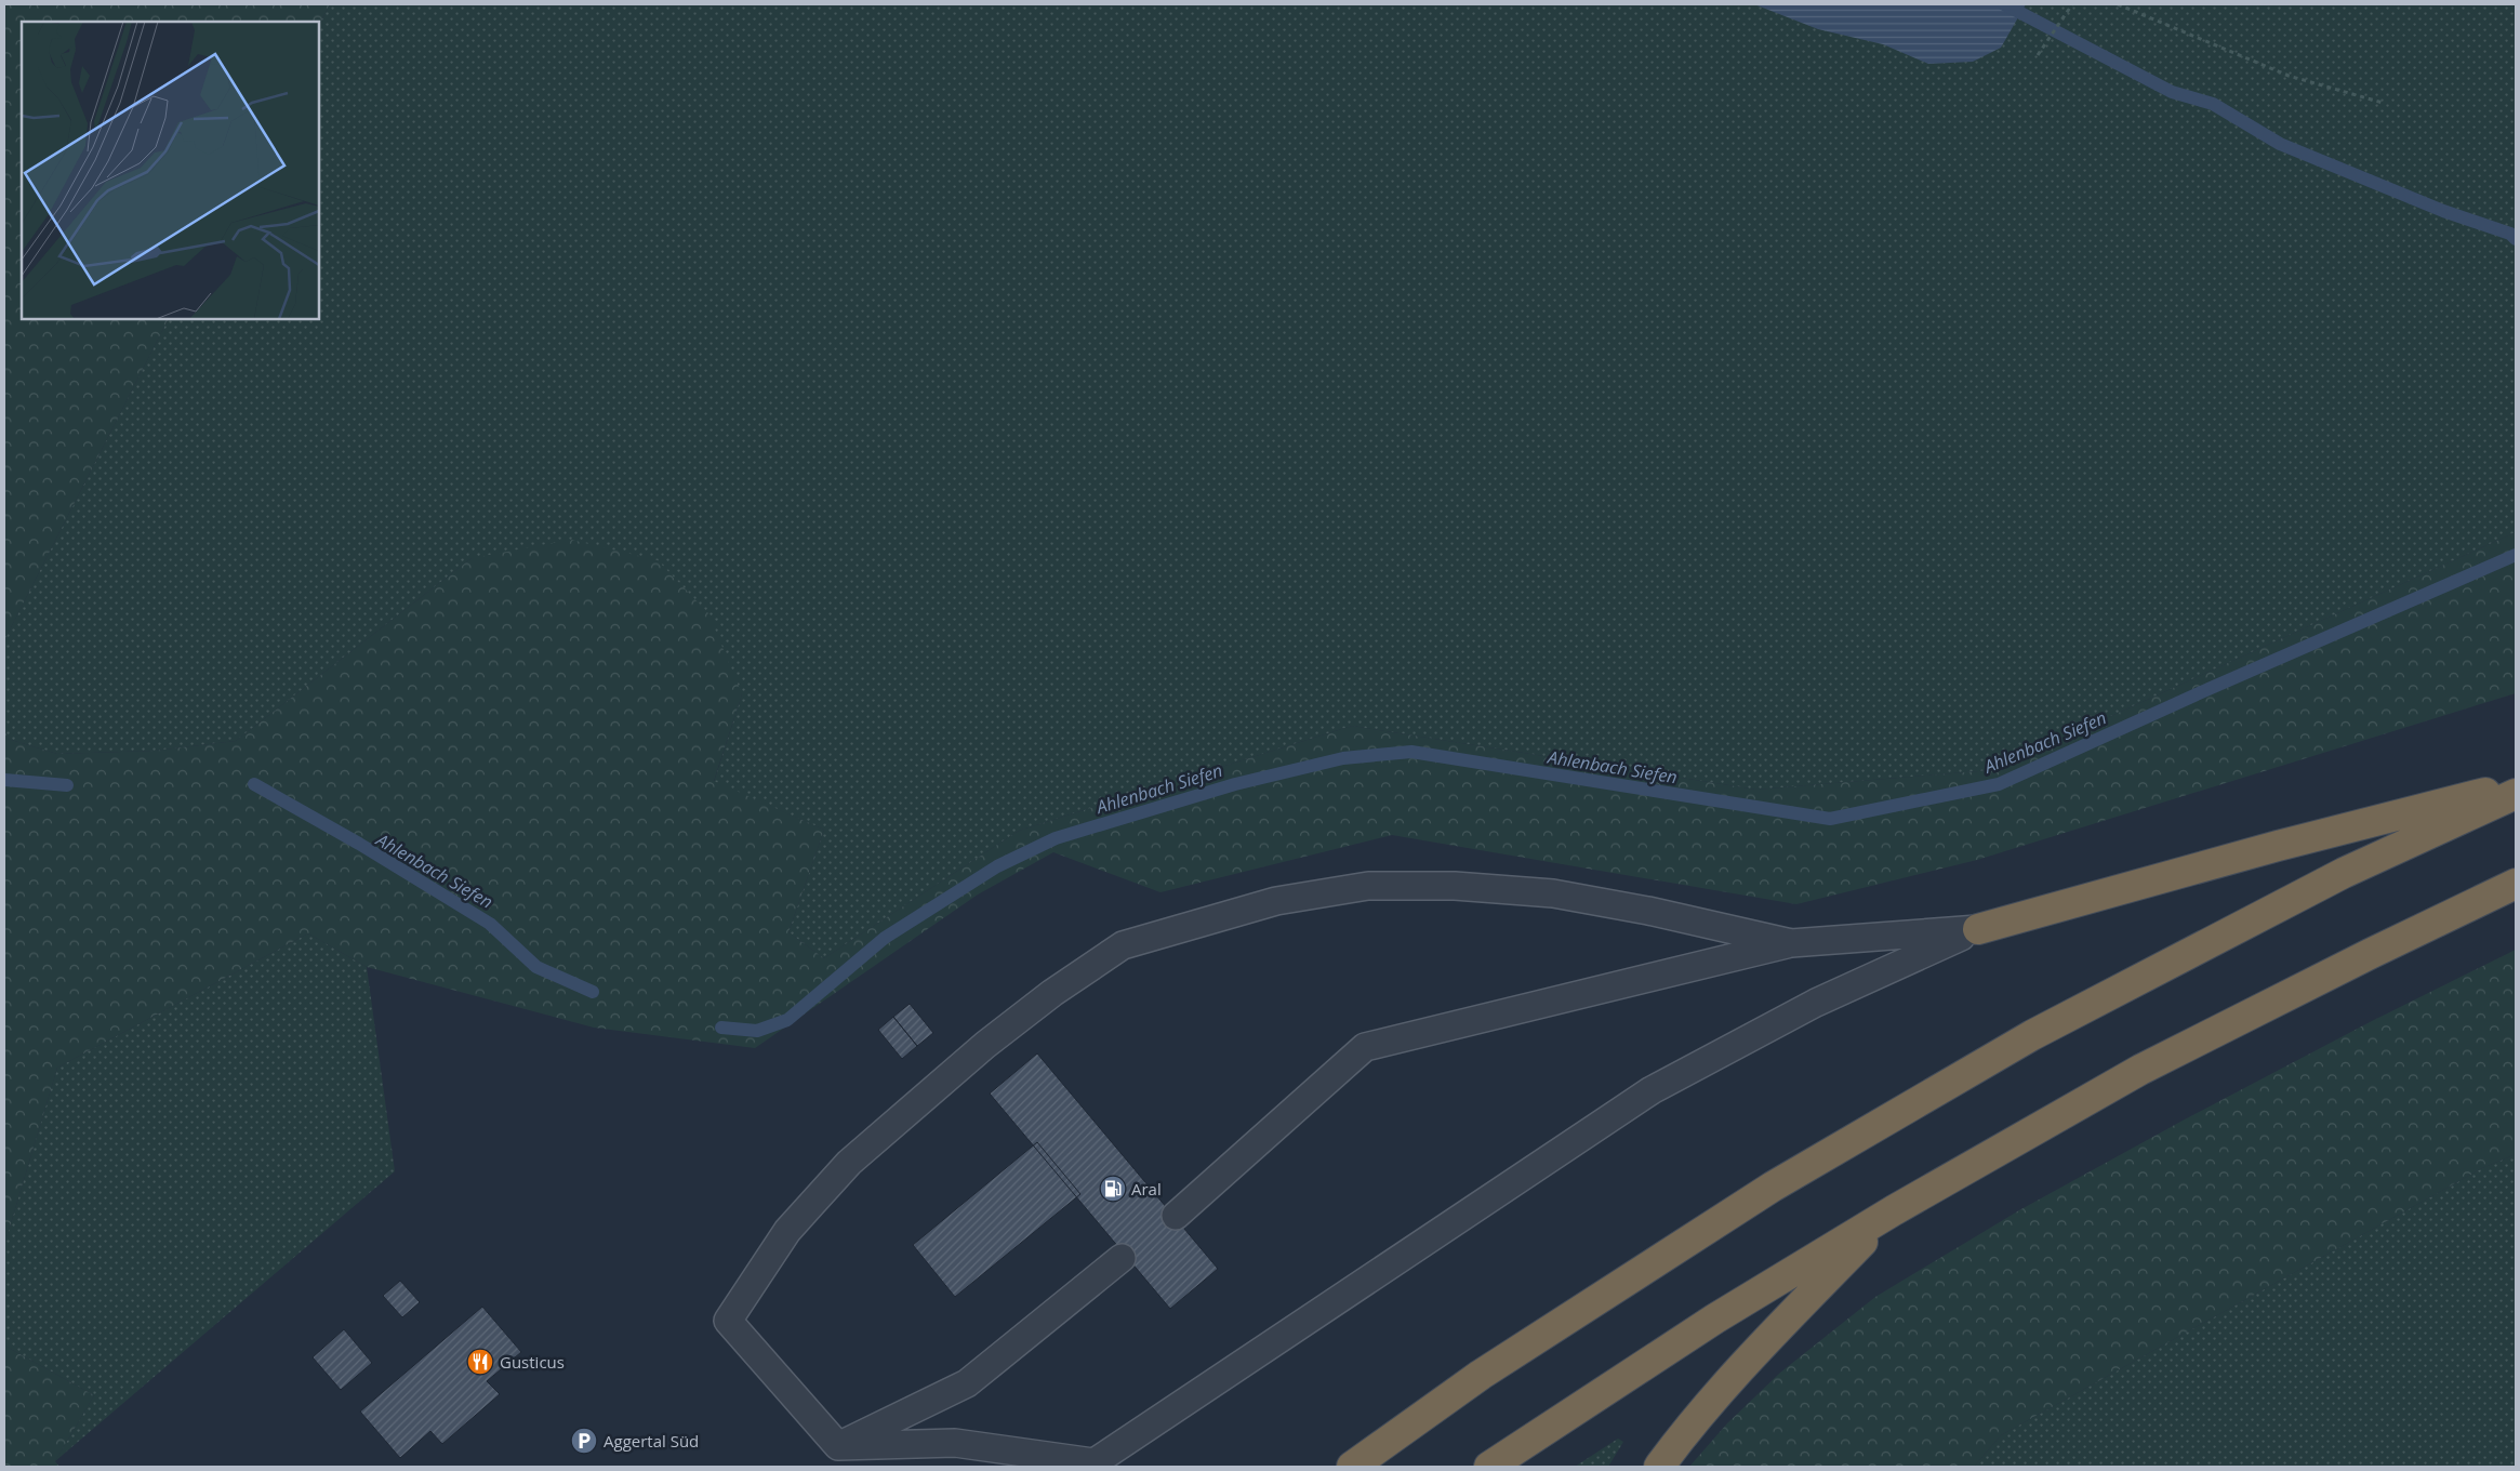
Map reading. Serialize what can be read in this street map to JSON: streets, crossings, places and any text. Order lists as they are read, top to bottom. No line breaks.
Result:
{"water":["Ahlenbach Siefen"],"places":{"fuel station":["Aral"],"restaurant":["Gusticus"],"parking":["Aggertal Süd"]}}
